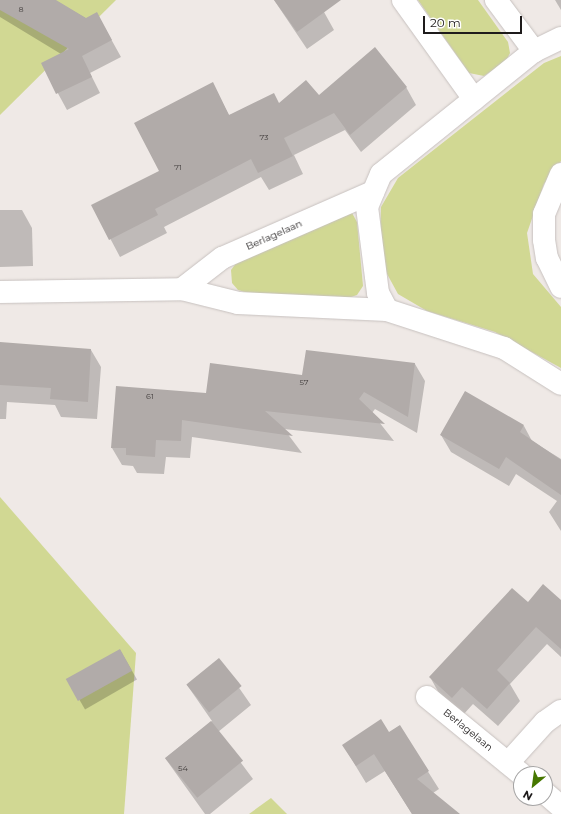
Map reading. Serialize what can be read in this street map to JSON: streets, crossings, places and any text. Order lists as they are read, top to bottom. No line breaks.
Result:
{"streets":{"street":["Berlagelaan"]},"house_numbers":["8","73","71","57","61","54"],"scale_bar":"20 m","north":"bottom left"}
